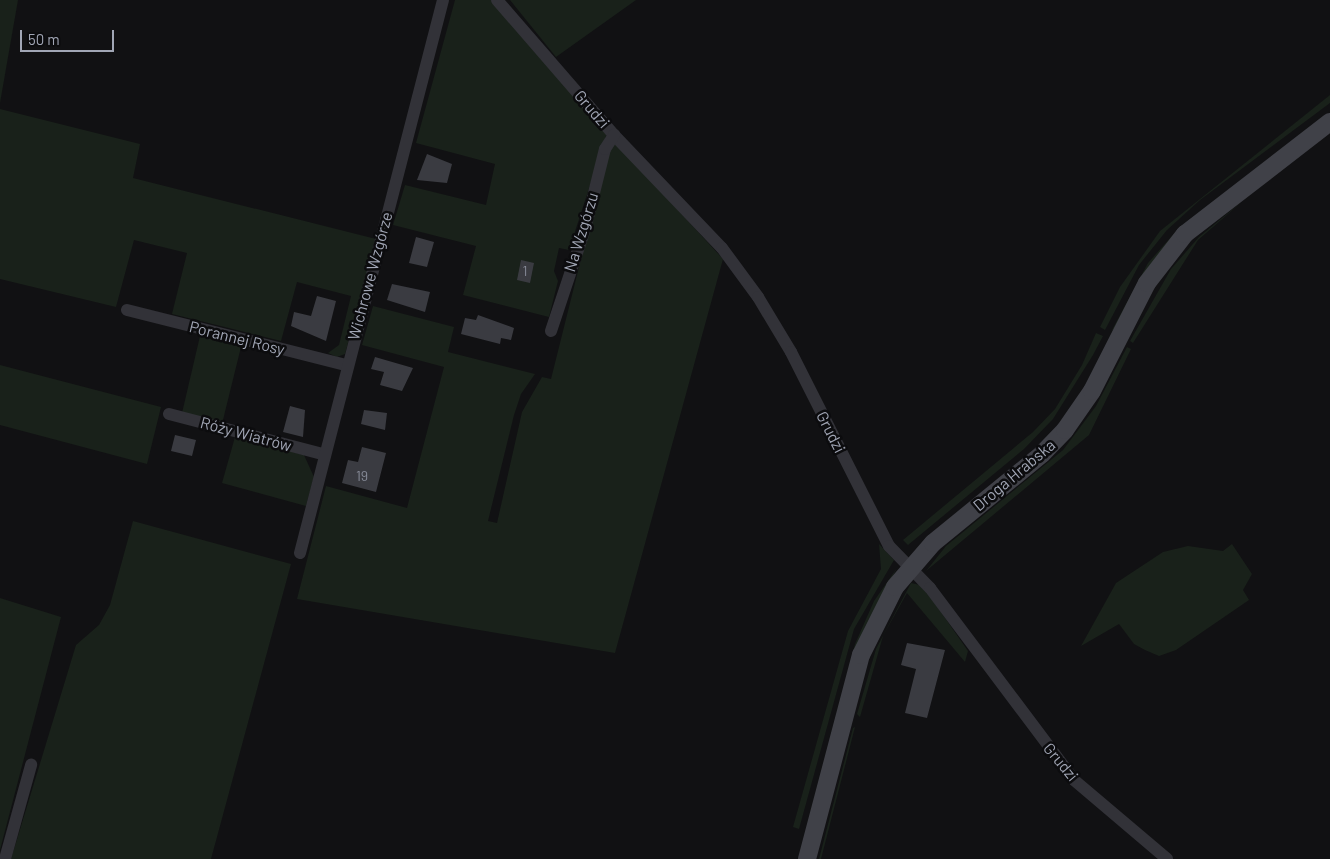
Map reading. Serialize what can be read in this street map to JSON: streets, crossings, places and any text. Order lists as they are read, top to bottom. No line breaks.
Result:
{"streets":{"street":["Grudzi","Na Wzgórzu","Wichrowe Wzgórze","Porannej Rosy","Róży Wiatrów","Droga Hrabska"]},"crossings":[["Grudzi","Na Wzgórzu"],["Grudzi","Droga Hrabska"],["Wichrowe Wzgórze","Porannej Rosy"],["Wichrowe Wzgórze","Róży Wiatrów"]],"house_numbers":["1","19"],"scale_bar":"50 m"}
